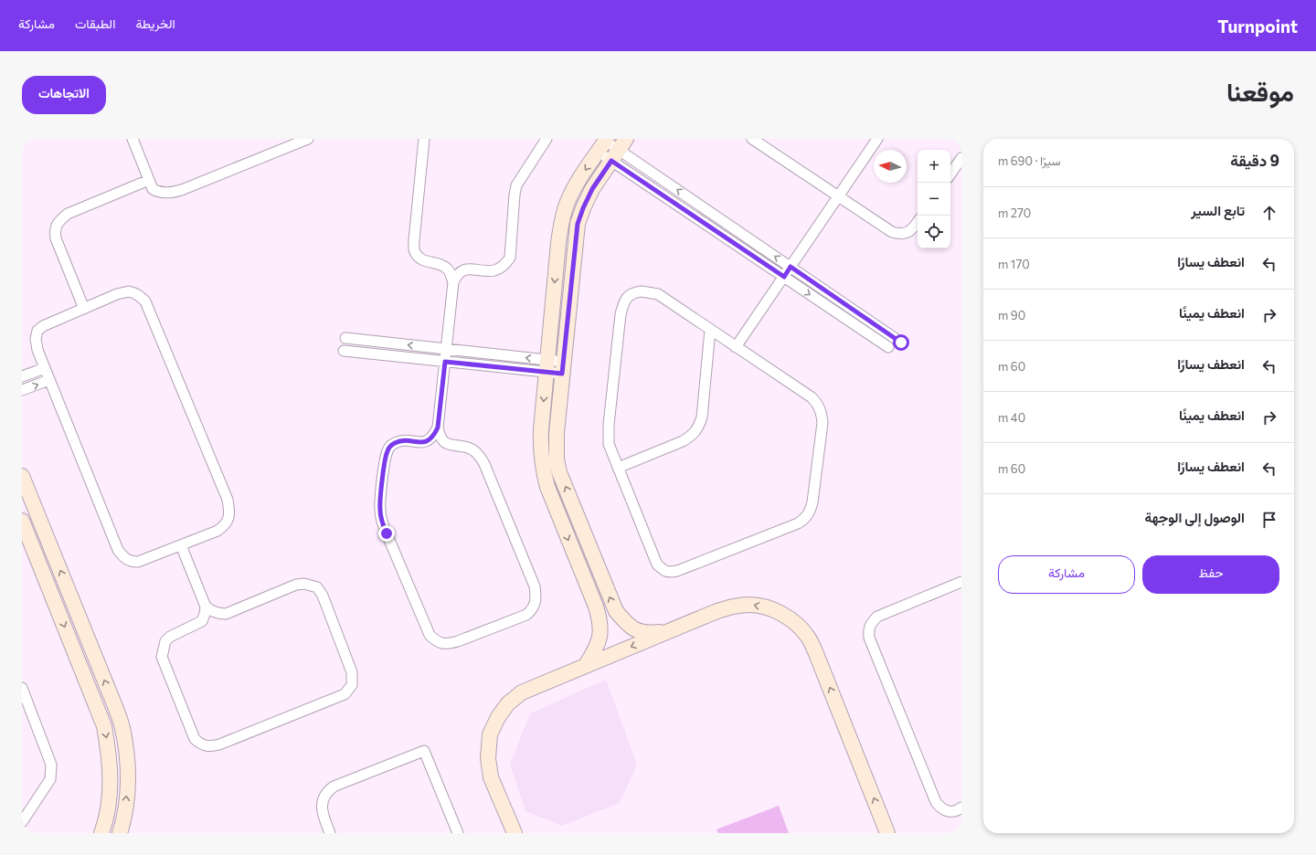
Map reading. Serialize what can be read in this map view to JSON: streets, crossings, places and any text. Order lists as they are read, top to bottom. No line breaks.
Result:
{"north":"left","page":{"header":"Turnpoint","nav":["الخريطة","الطبقات","مشاركة"],"title":"موقعنا","buttons":["الاتجاهات",["حفظ","مشاركة"]],"heading":["9 دقيقة","سيرًا · 690 m"],"map_buttons":["+","−"],"list":[["تابع السير","270 m"],["انعطف يسارًا","170 m"],["انعطف يمينًا","90 m"],["انعطف يسارًا","60 m"],["انعطف يمينًا","40 m"],["انعطف يسارًا","60 m"],"الوصول إلى الوجهة"]}}
